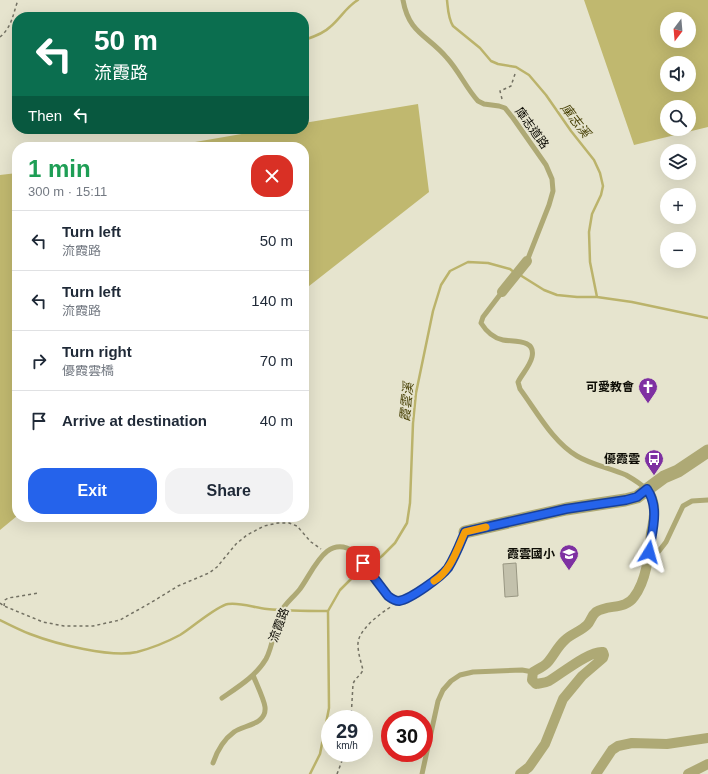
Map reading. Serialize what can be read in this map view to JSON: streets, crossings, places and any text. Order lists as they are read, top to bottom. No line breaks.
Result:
{"streets":{"lane":["庫志道路","流霞路"]},"water":["庫志溪","霞雲溪"],"places":{"church":["可愛教會"],"bus stop":["優霞雲"],"school or university":["霞雲國小"]},"north":"bottom","page":{"map_buttons":["+","−"],"turn":["50 m","流霞路"],"then":"Then","heading":["1 min","300 m · 15:11"],"list":[{"name":"Turn left","note":"流霞路","value":"50 m"},{"name":"Turn left","note":"流霞路","value":"140 m"},{"name":"Turn right","note":"優霞雲橋","value":"70 m"},{"name":"Arrive at destination","value":"40 m"}],"buttons":["Exit","Share"],"speed":"29 km/h","limit":"30"}}
